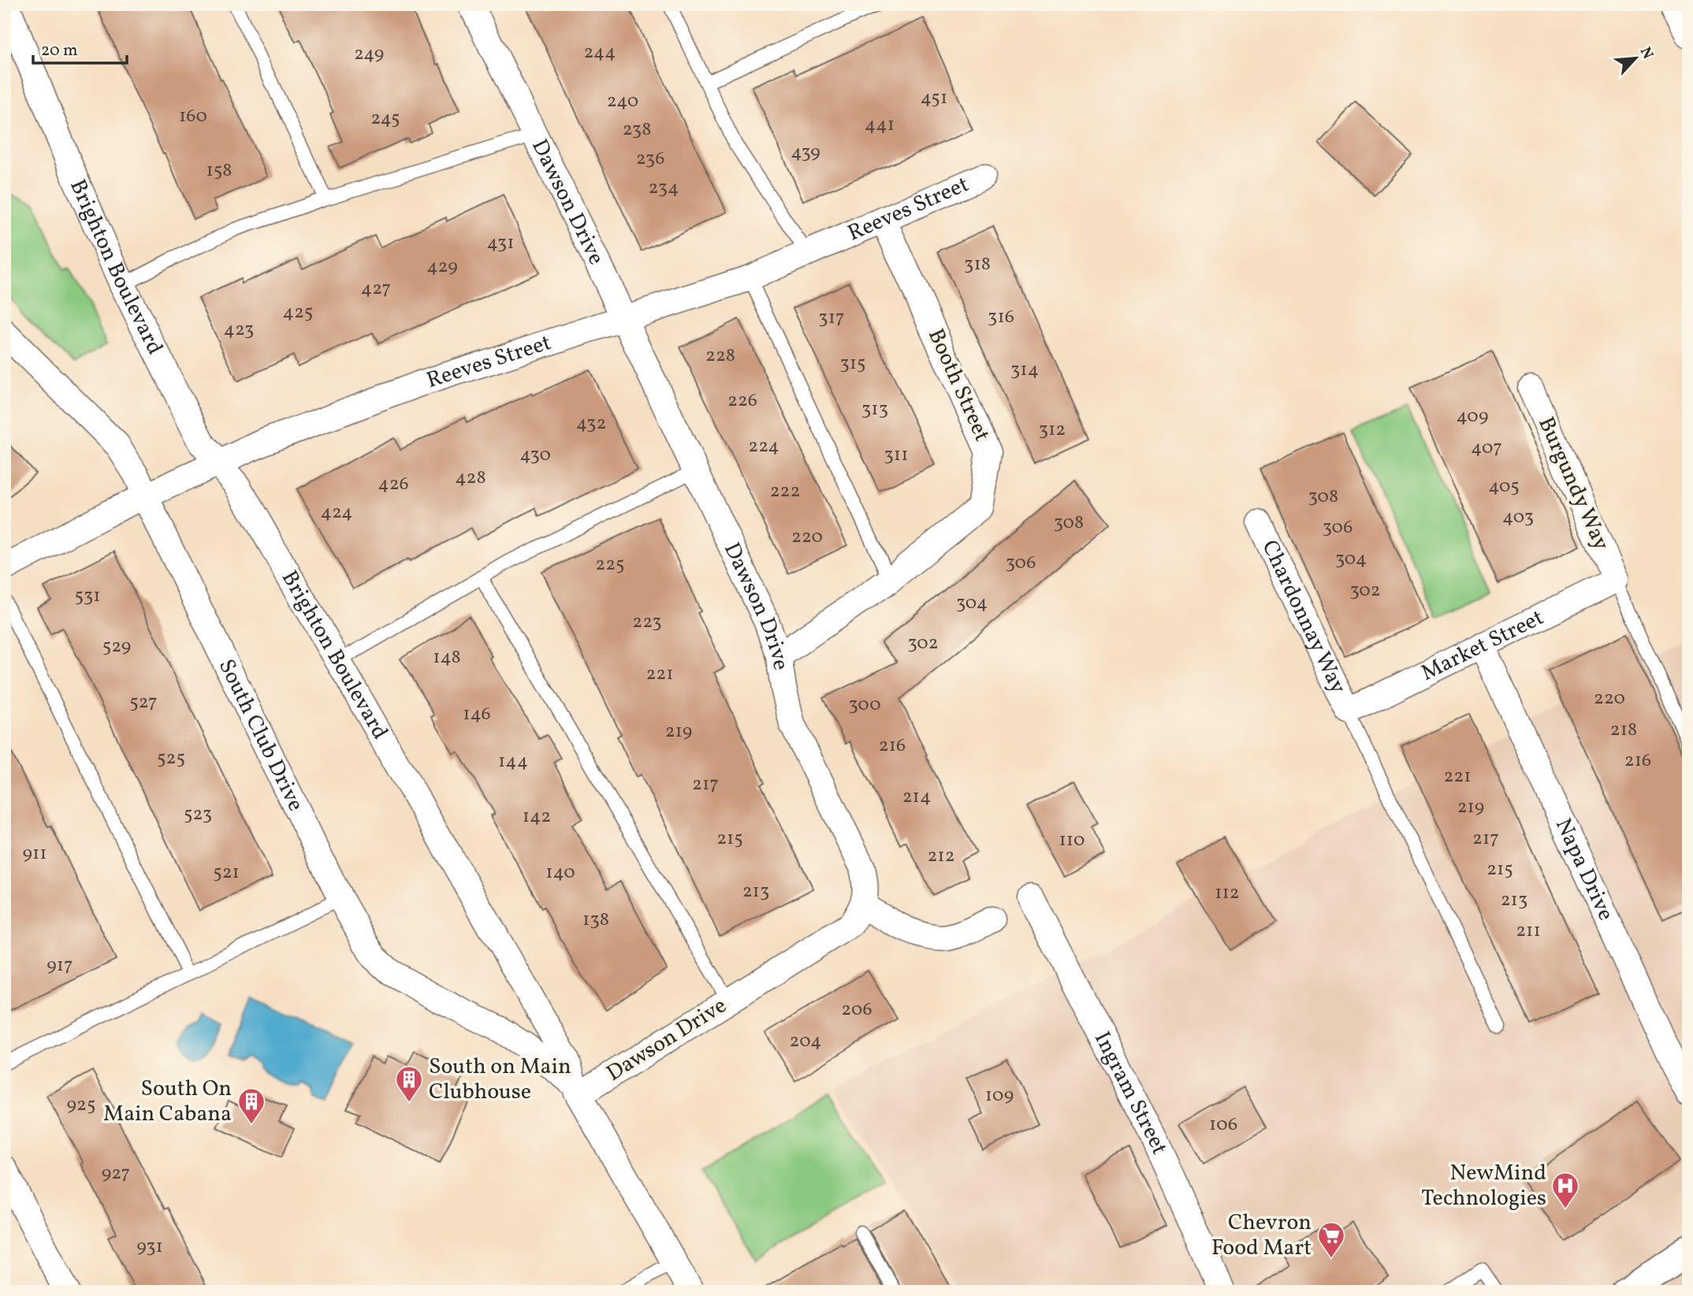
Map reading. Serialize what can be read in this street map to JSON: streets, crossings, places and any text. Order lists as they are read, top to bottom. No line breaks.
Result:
{"streets":{"street":["Dawson Drive","Reeves Street","Brighton Boulevard","Booth Street","Burgundy Way","Chardonnay Way","Market Street","South Club Drive","Napa Drive","Ingram Street"]},"crossings":[["Dawson Drive","Reeves Street"],["Dawson Drive","Brighton Boulevard"],["Dawson Drive","Booth Street"],["Dawson Drive","South Club Drive"],["Reeves Street","Brighton Boulevard"],["Reeves Street","Booth Street"],["Reeves Street","South Club Drive"],["Brighton Boulevard","South Club Drive"],["Burgundy Way","Market Street"],["Chardonnay Way","Market Street"],["Market Street","Napa Drive"]],"places":{"building":["South on Main Clubhouse","South On Main Cabana"],"hospital":["NewMind Technologies"],"supermarket":["Chevron Food Mart"]},"house_numbers":["244","249","451","240","160","245","441","238","439","236","158","234","431","318","429","427","425","316","317","423","228","315","314","226","313","409","432","312","224","407","430","311","428","426","405","222","308","424","403","308","306","220","304","306","225","302","531","304","223","302","529","148","221","220","527","300","146","218","219","216","525","216","144","221","217","214","219","523","142","215","217","110","911","212","215","521","140","213","112","213","138","211","917","206","204","109","925","106","927","931"],"scale_bar":"20 m","north":"top right"}
